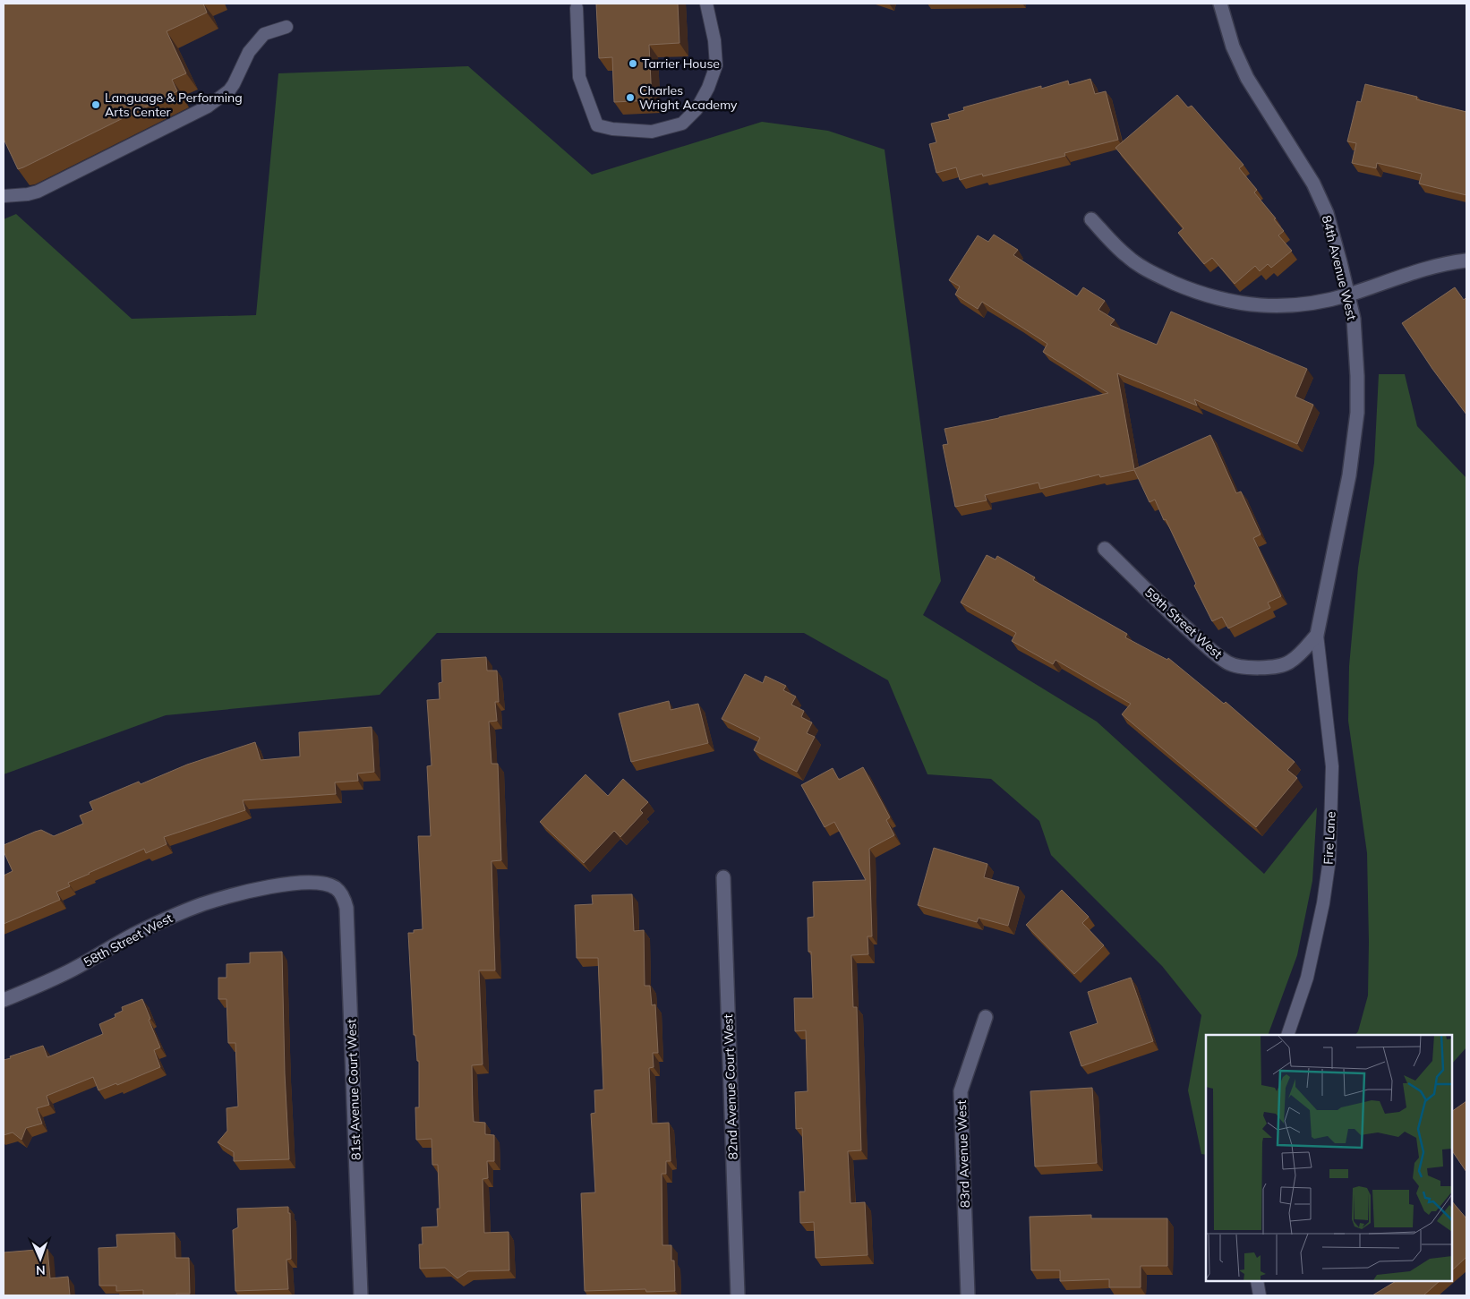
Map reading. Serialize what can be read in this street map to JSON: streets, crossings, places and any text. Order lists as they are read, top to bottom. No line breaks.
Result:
{"streets":{"street":["84th Avenue West","59th Street West","58th Street West","82nd Avenue Court West","81st Avenue Court West","83rd Avenue West"],"lane":["Fire Lane"]},"crossings":[["84th Avenue West","59th Street West"],["84th Avenue West","Fire Lane"],["59th Street West","Fire Lane"],["58th Street West","81st Avenue Court West"]],"places":["Tarrier House","Charles Wright Academy","Language & Performing Arts Center"],"north":"bottom"}
